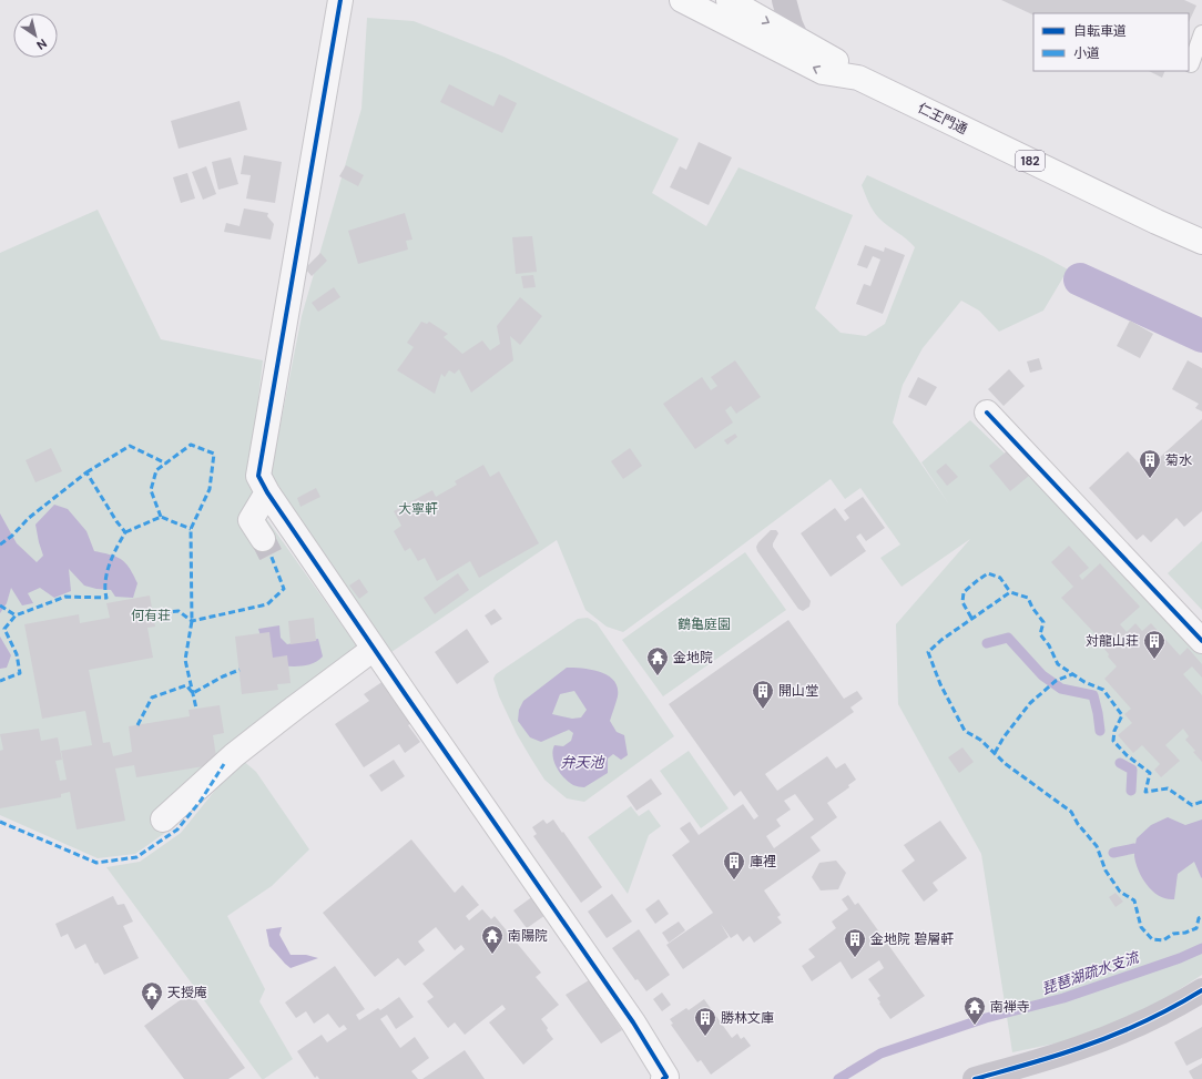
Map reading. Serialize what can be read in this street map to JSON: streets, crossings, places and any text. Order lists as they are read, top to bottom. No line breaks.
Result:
{"streets":{"main road":["仁王門通","182"]},"crossings":[["仁王門通","182"]],"water":["弁天池","琵琶湖疏水支流"],"parks":["大寧軒","何有荘","鶴亀庭園"],"places":{"building":["菊水","対龍山荘","開山堂","庫裡","金地院 碧層軒","勝林文庫"],"temple":["金地院","南陽院","天授庵","南禅寺"]},"legend":["自転車道","小道"],"north":"bottom right"}
